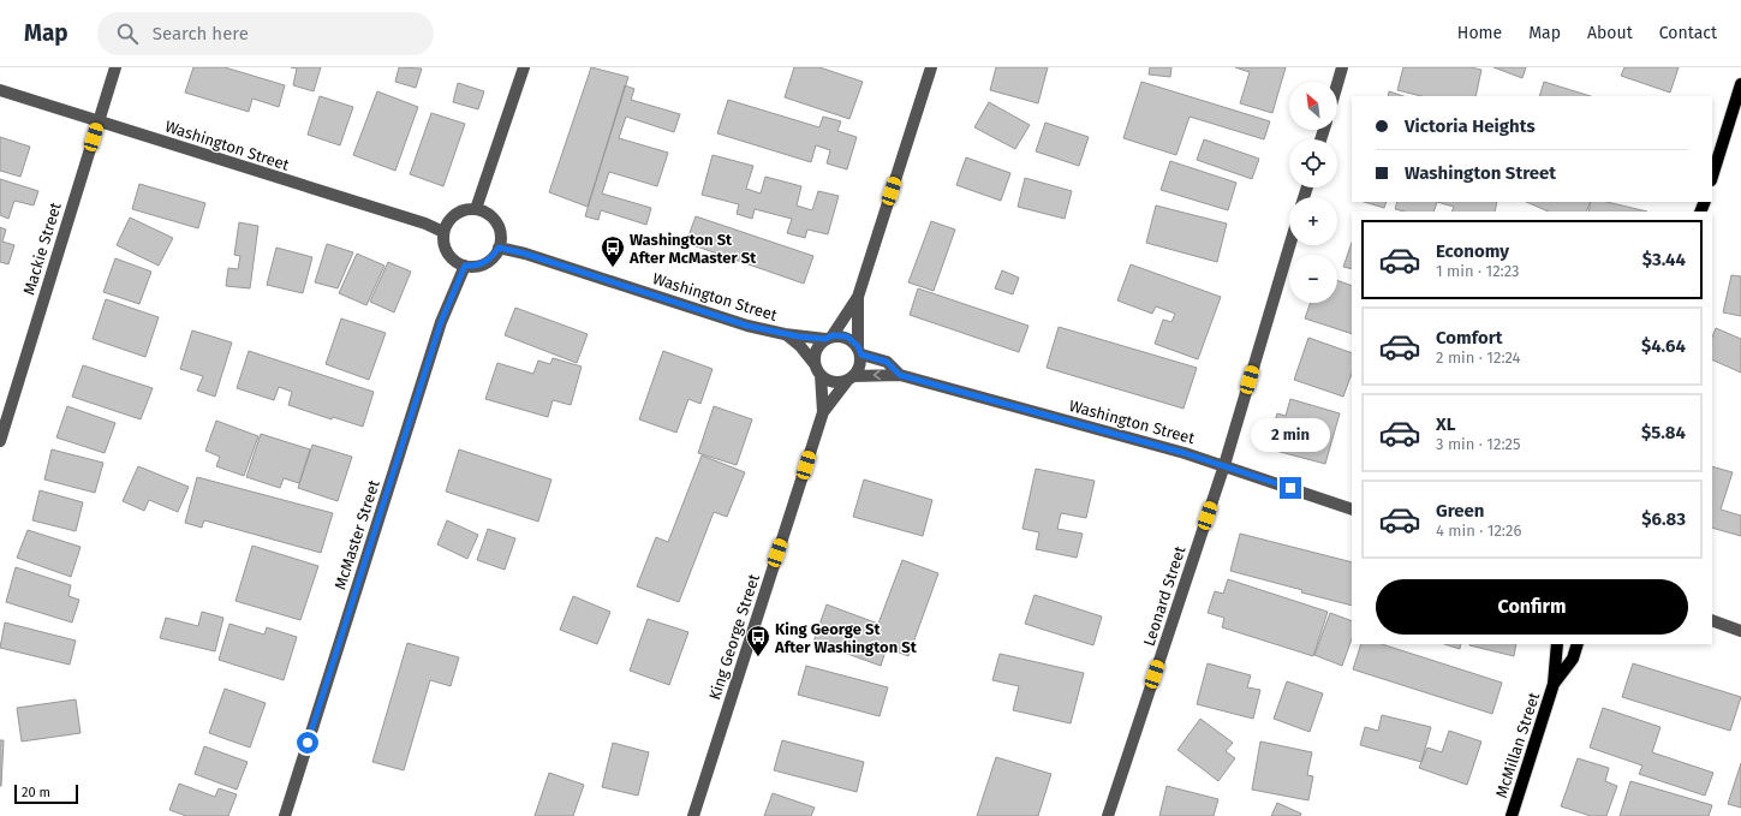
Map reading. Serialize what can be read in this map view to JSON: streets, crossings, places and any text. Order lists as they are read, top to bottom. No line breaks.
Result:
{"streets":{"main road":["McMillan Street"],"street":["Washington Street","Mackie Street","McMaster Street","Leonard Street","King George Street"]},"crossings":[["Washington Street","Mackie Street"],["Washington Street","McMaster Street"],["Washington Street","Leonard Street"],["Washington Street","King George Street"]],"places":{"bus stop":["Washington St After McMaster St","King George St After Washington St"]},"scale_bar":"20 m","north":"top left","page":{"header":"Map","search":"Search here","nav":["Home","Map","About","Contact"],"map_buttons":["+","−"],"banner":["Victoria Heights","Washington Street"],"list":[{"name":"Economy","note":"1 min · 12:23","value":"$3.44"},{"name":"Comfort","note":"2 min · 12:24","value":"$4.64"},{"name":"XL","note":"3 min · 12:25","value":"$5.84"},{"name":"Green","note":"4 min · 12:26","value":"$6.83"}],"bubble":"2 min","buttons":"Confirm","scale":"20 m"}}
